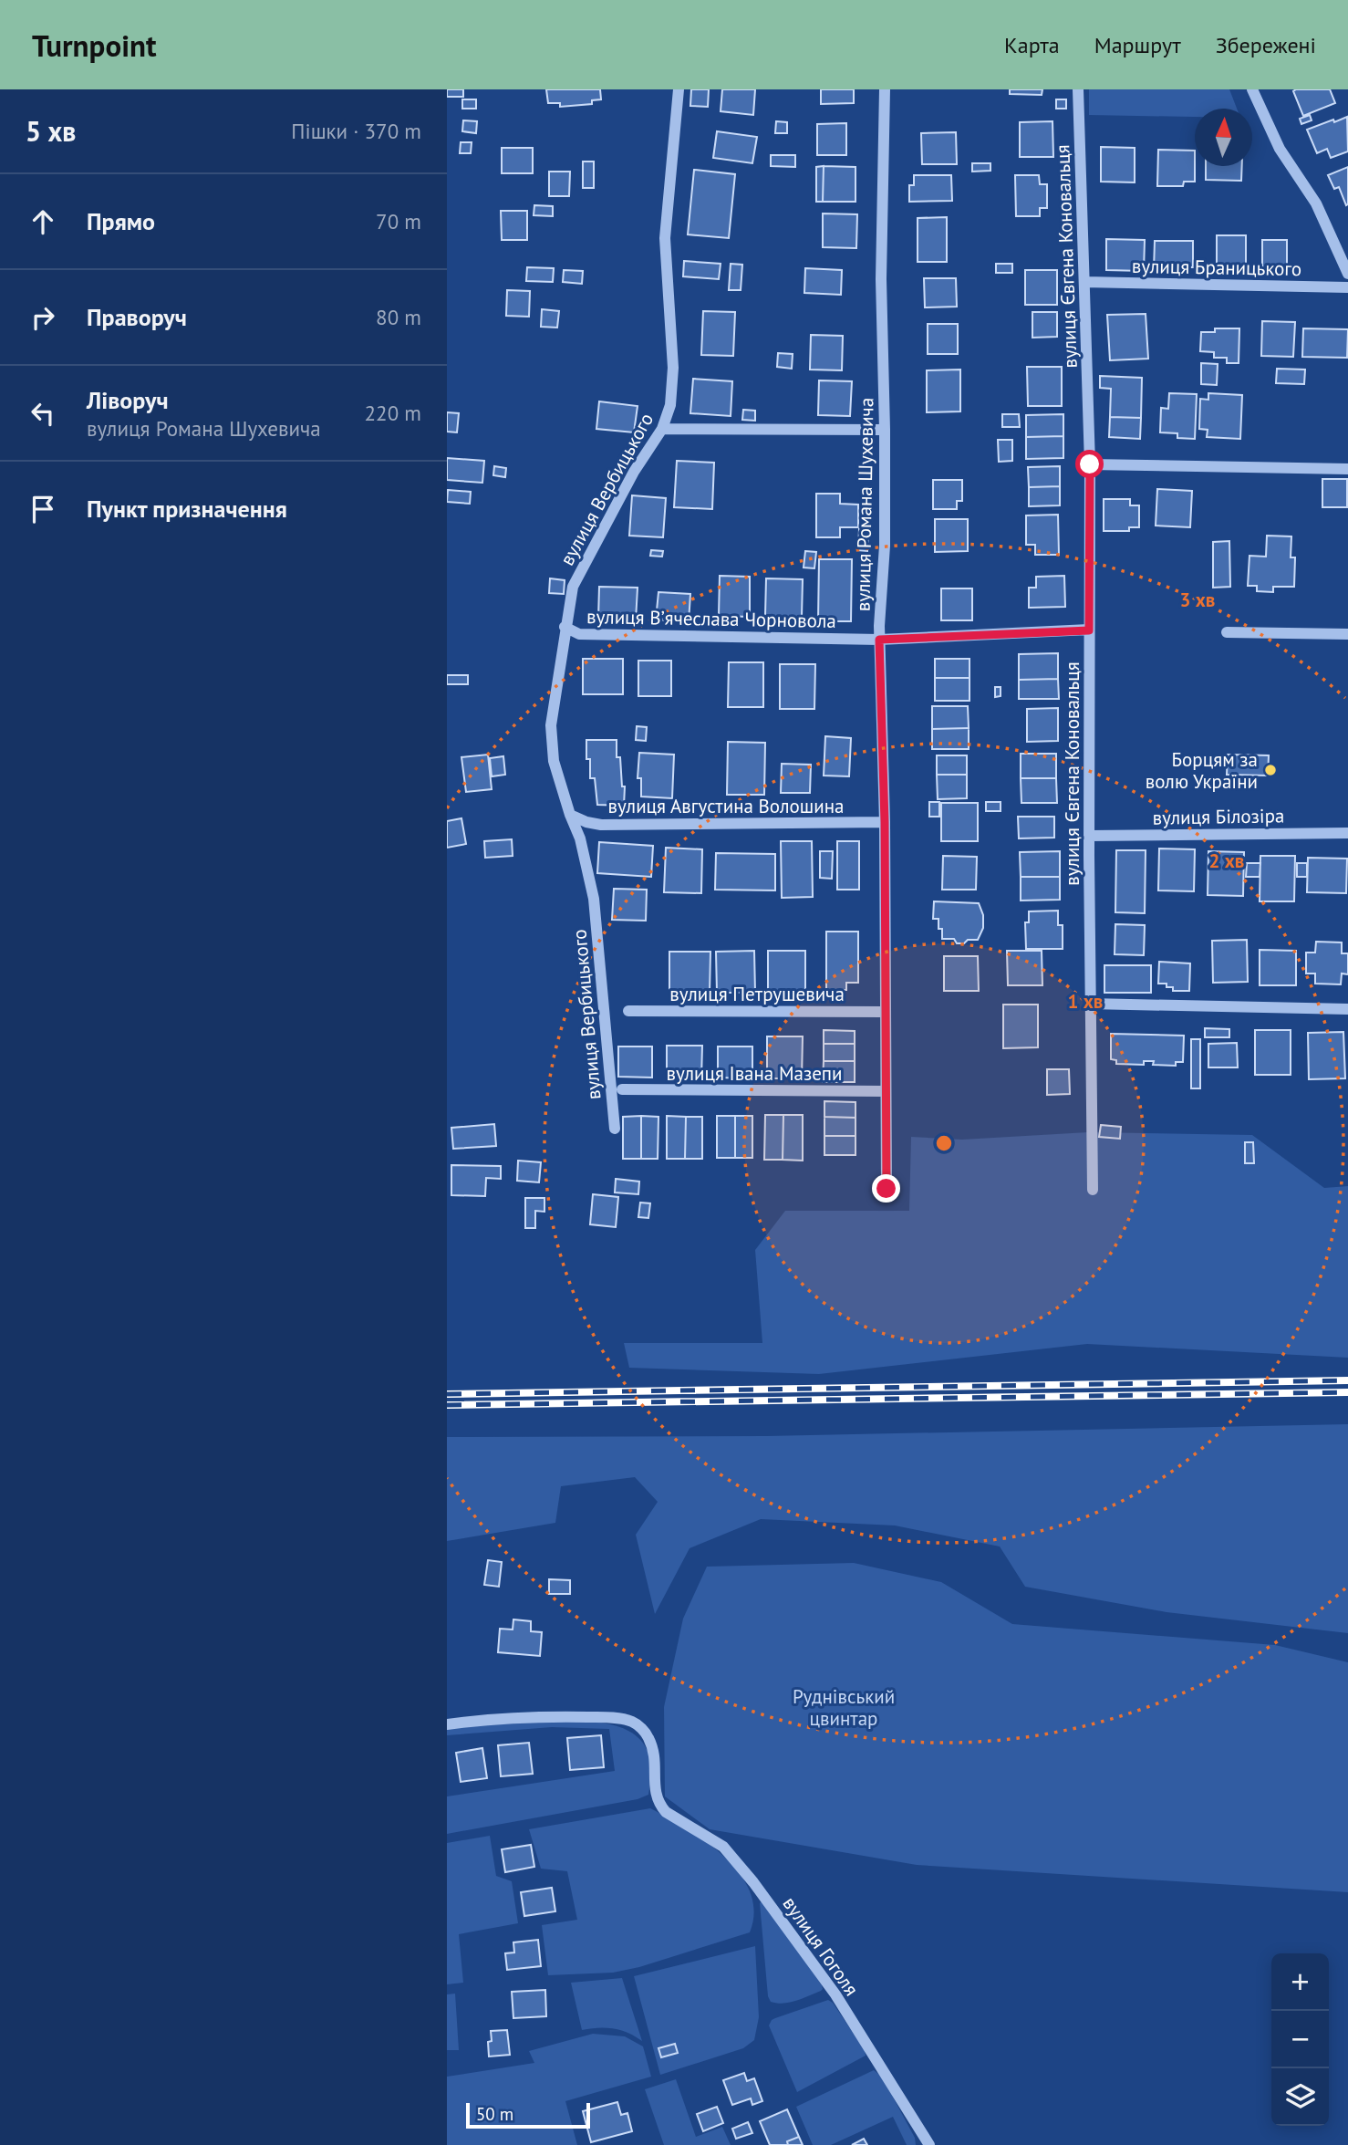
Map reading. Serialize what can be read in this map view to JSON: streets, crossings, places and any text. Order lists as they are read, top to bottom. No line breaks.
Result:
{"streets":{"street":["вулиця Євгена Коновальця","вулиця Браницького","вулиця Вербицького","вулиця Романа Шухевича","вулиця Вʼячеслава Чорновола","вулиця Августина Волошина","вулиця Білозіра","вулиця Петрушевича","вулиця Івана Мазепи","вулиця Гоголя"]},"crossings":[["вулиця Євгена Коновальця","вулиця Браницького"],["вулиця Євгена Коновальця","вулиця Вʼячеслава Чорновола"],["вулиця Євгена Коновальця","вулиця Білозіра"],["вулиця Вербицького","вулиця Вʼячеслава Чорновола"],["вулиця Вербицького","вулиця Августина Волошина"],["вулиця Романа Шухевича","вулиця Вʼячеслава Чорновола"],["вулиця Романа Шухевича","вулиця Августина Волошина"],["вулиця Романа Шухевича","вулиця Петрушевича"],["вулиця Романа Шухевича","вулиця Івана Мазепи"]],"parks":["Руднівський цвинтар"],"places":["Борцям за волю України"],"scale_bar":"50 m","north":"top","page":{"header":"Turnpoint","nav":["Карта","Маршрут","Збережені"],"heading":["5 хв","Пішки · 370 m"],"list":[["Прямо","70 m"],["Праворуч","80 m"],["Ліворуч","вулиця Романа Шухевича","220 m"],"Пункт призначення"],"map_buttons":["+","−"],"scale":"50 m"},"rings":["3 хв","2 хв","1 хв"]}
